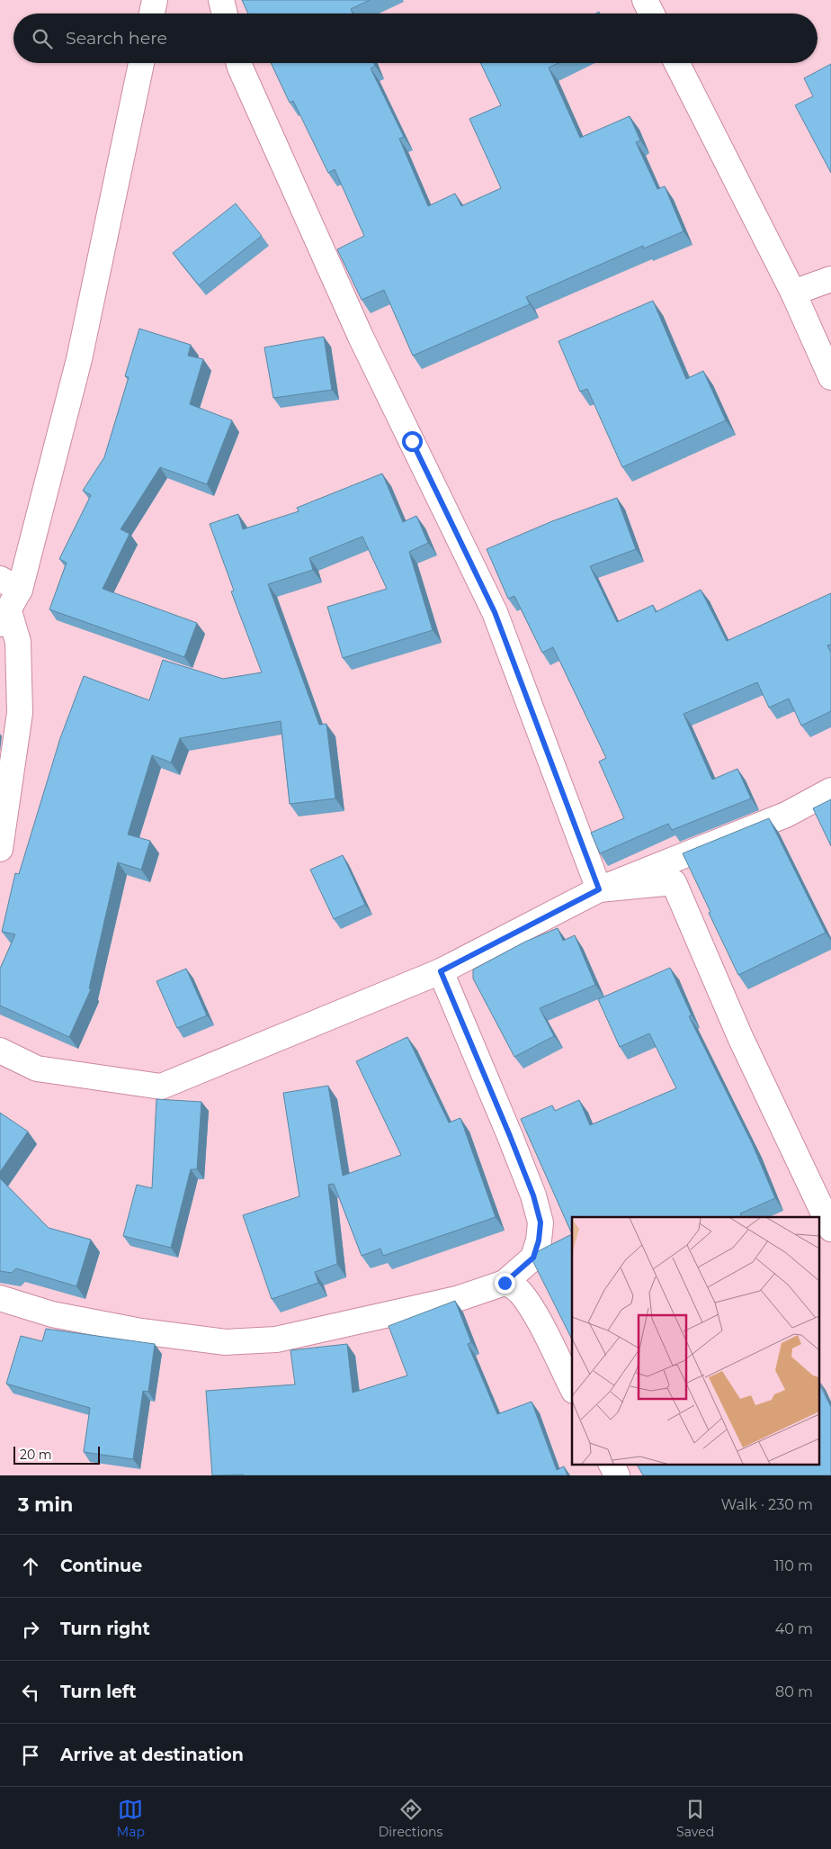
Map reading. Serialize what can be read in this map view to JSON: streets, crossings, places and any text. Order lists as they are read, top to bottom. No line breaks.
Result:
{"scale_bar":"20 m","page":{"search":"Search here","scale":"20 m","heading":["3 min","Walk · 230 m"],"list":[["Continue","110 m"],["Turn right","40 m"],["Turn left","80 m"],"Arrive at destination"],"nav":["Map","Directions","Saved"]}}
